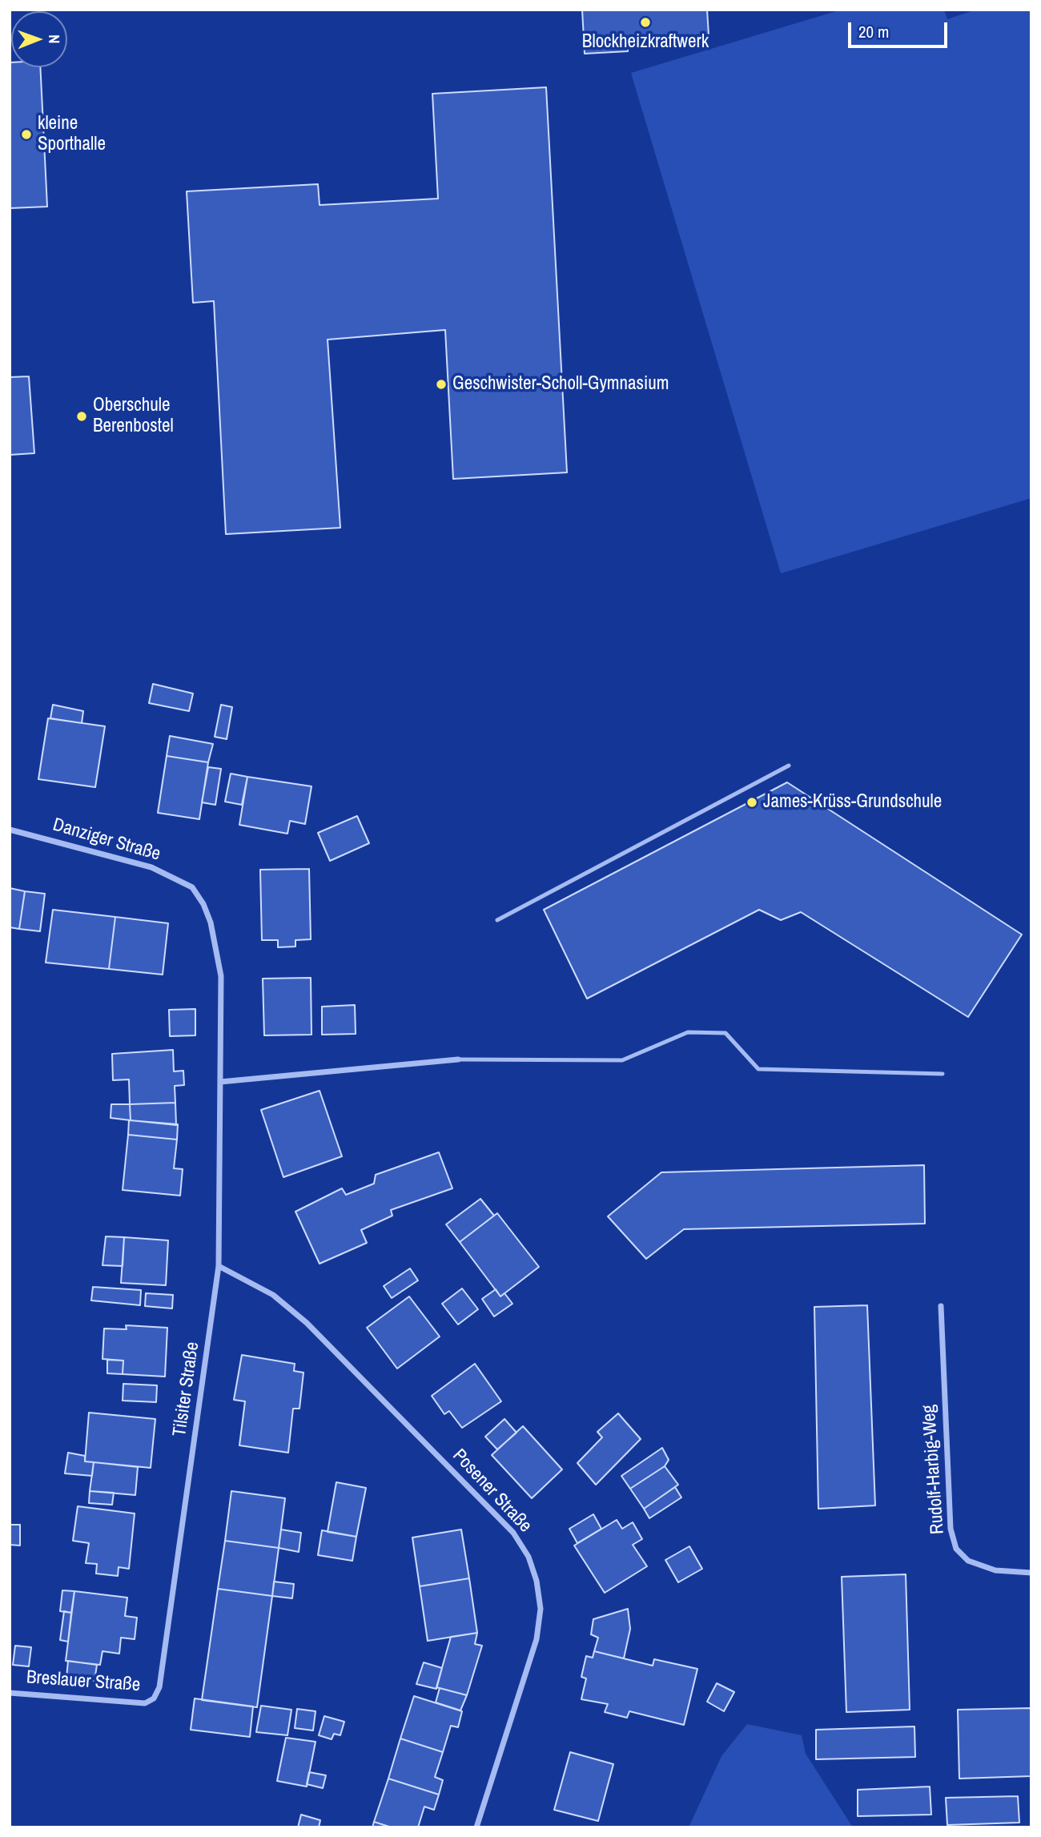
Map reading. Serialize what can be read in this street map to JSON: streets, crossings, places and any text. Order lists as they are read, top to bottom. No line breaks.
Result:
{"streets":{"street":["Danziger Straße","Tilsiter Straße","Rudolf-Harbig-Weg","Posener Straße","Breslauer Straße"]},"crossings":[["Danziger Straße","Tilsiter Straße"],["Tilsiter Straße","Posener Straße"],["Tilsiter Straße","Breslauer Straße"]],"places":["Blockheizkraftwerk","kleine Sporthalle","Geschwister-Scholl-Gymnasium","Oberschule Berenbostel","James-Krüss-Grundschule"],"scale_bar":"20 m","north":"right"}
